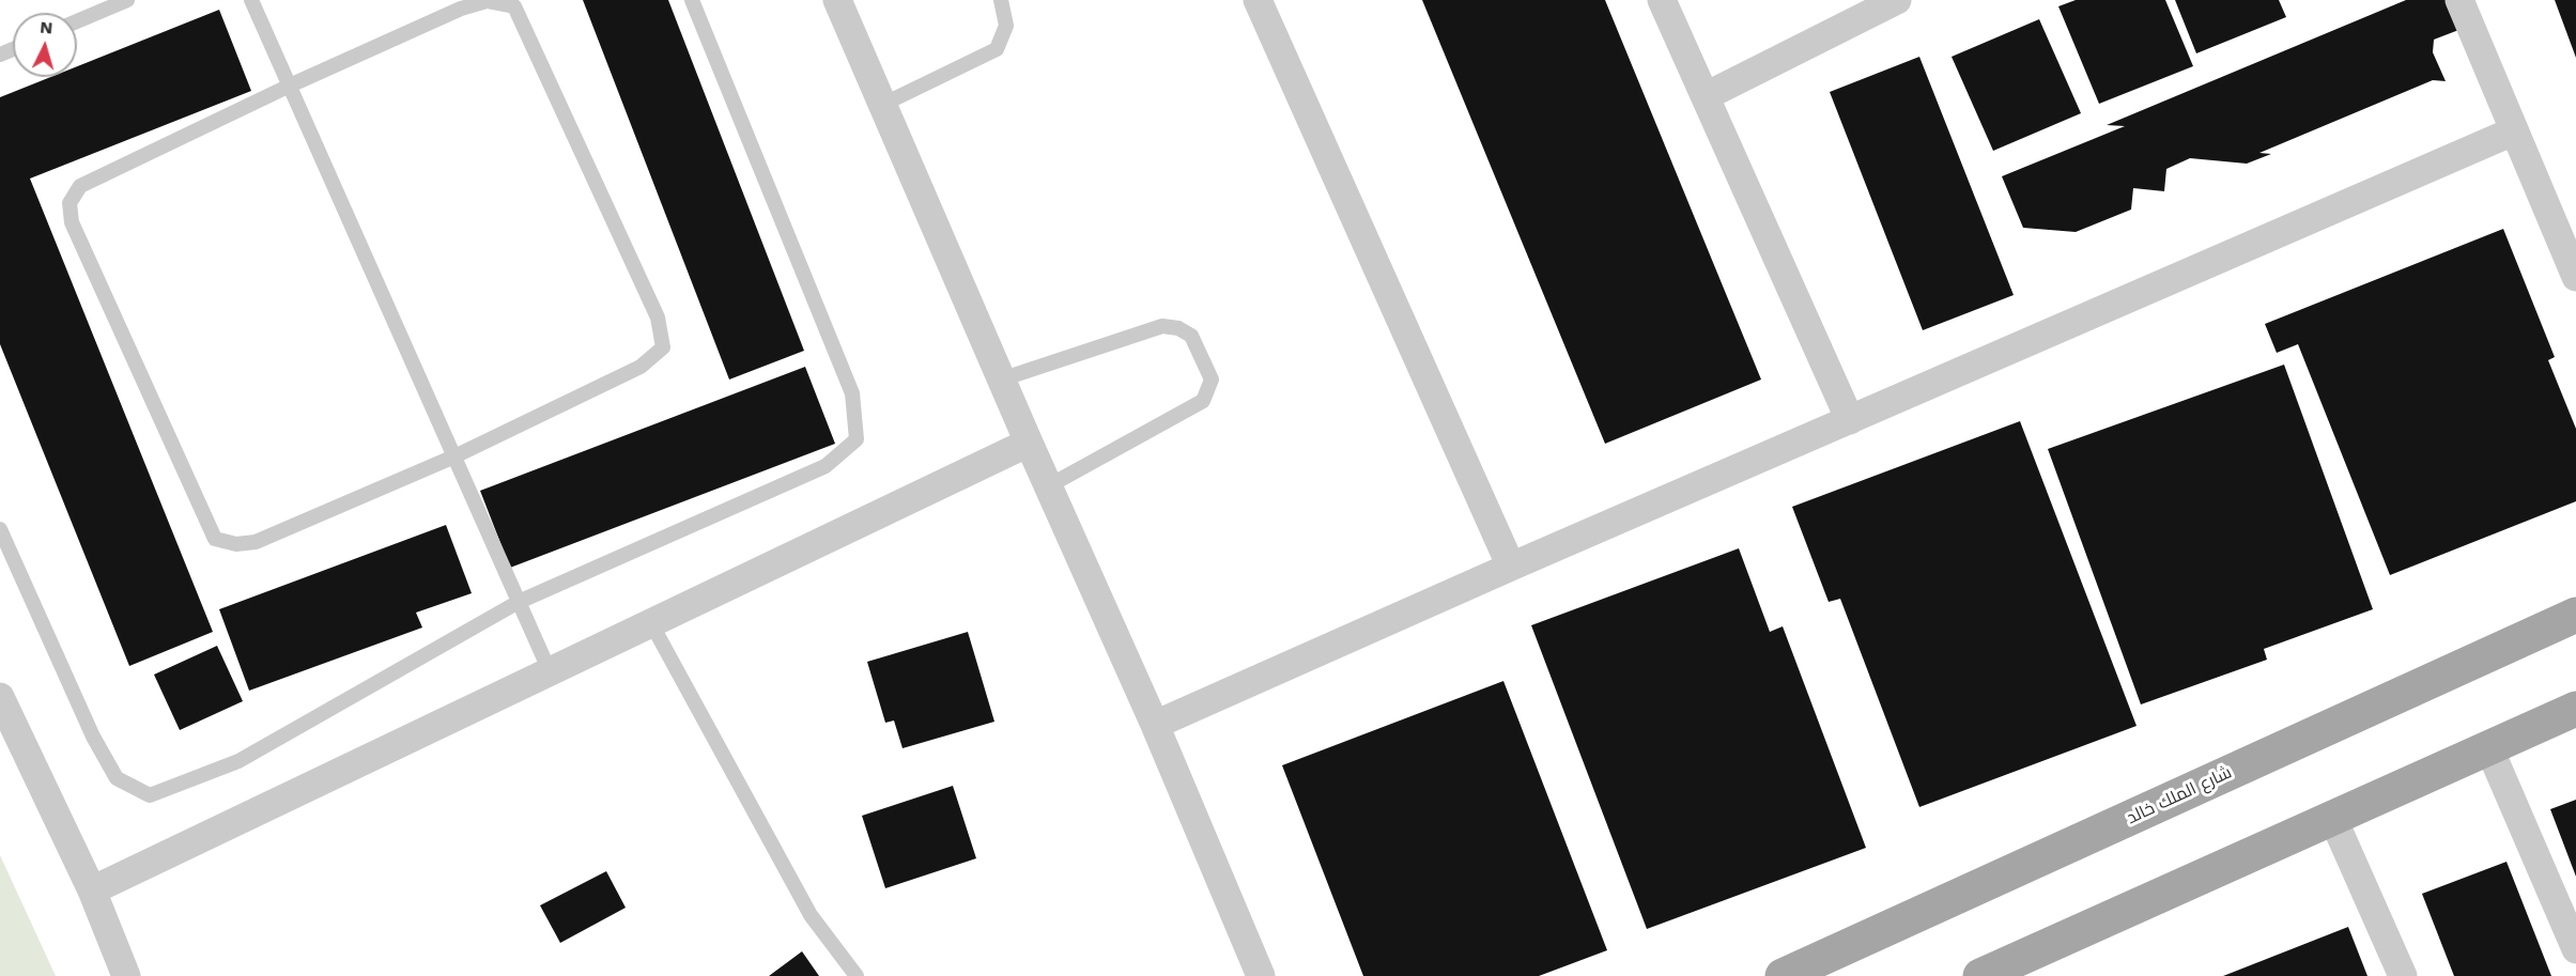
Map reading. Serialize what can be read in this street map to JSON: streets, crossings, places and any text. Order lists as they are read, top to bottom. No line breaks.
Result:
{"streets":{"main road":["شارع الملك خالد"]},"north":"top"}
